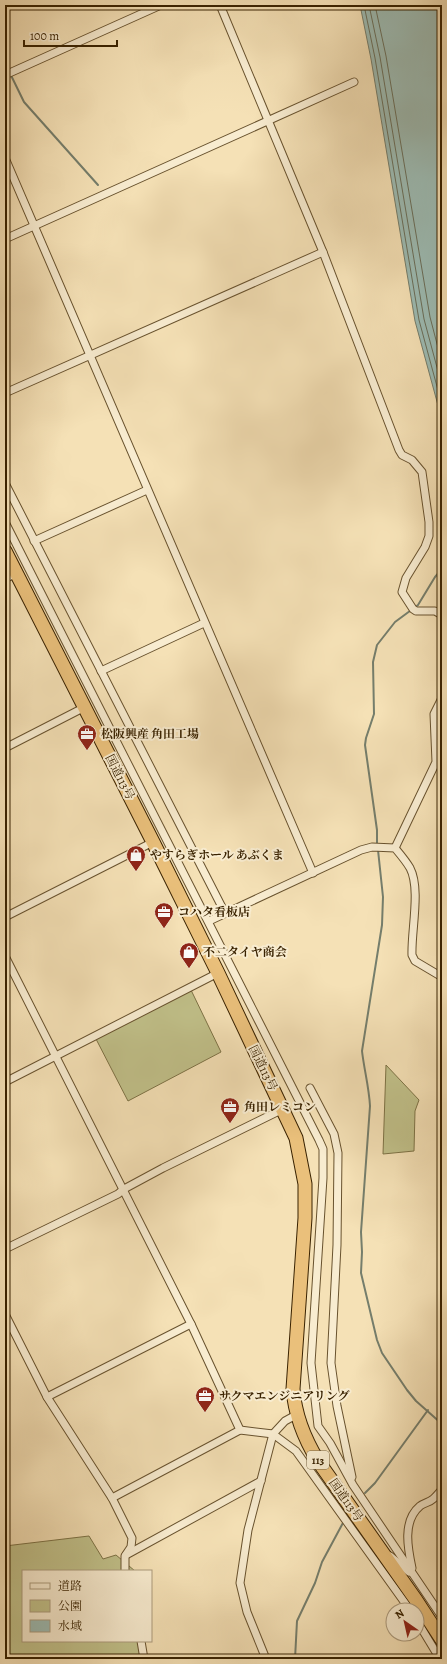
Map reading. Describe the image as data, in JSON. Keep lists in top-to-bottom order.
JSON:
{
  "streets": {
    "highway": ["国道113号", "113"]
  },
  "places": {
    "office": [
      "松阪興産 角田工場",
      "コハタ看板店",
      "角田レミコン",
      "サクマエンジニアリング"
    ],
    "shop": ["やすらぎホール あぶくま", "不二タイヤ商会"]
  },
  "legend": ["道路", "公園", "水域"],
  "scale_bar": "100 m",
  "north": "top left"
}
